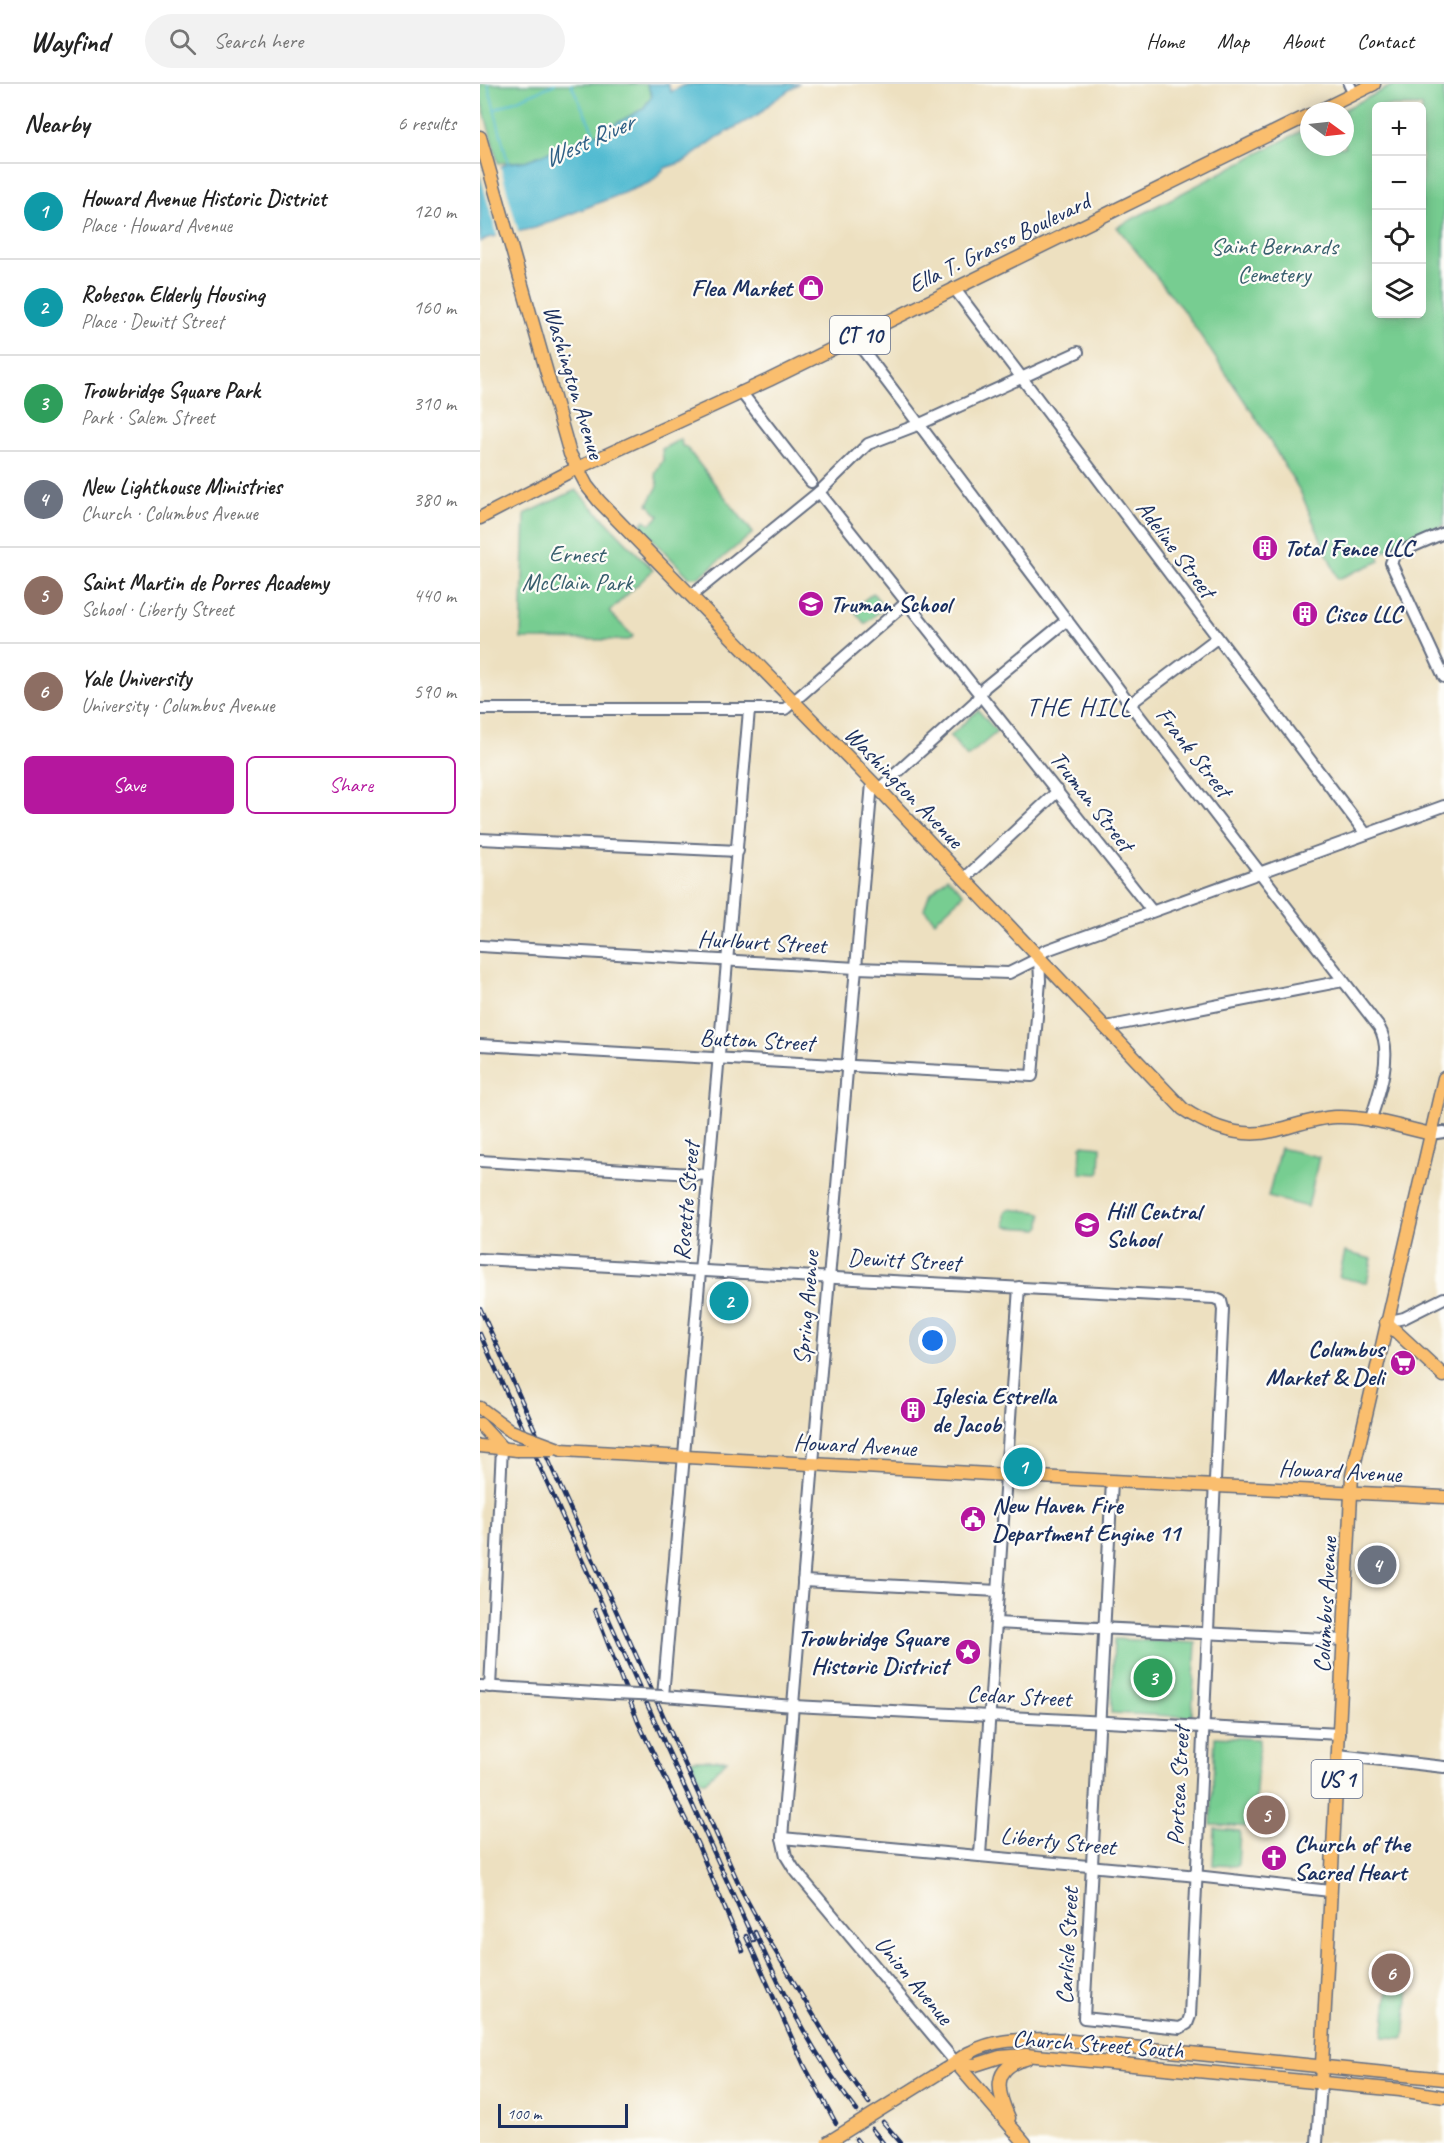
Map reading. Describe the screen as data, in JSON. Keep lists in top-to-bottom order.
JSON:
{
  "streets": {
    "main road": [
      "Ella T. Grasso Boulevard",
      "CT 10",
      "Washington Avenue",
      "Howard Avenue",
      "Columbus Avenue",
      "US 1",
      "Union Avenue",
      "Church Street South"
    ],
    "street": [
      "Adeline Street",
      "Frank Street",
      "Truman Street",
      "Hurlburt Street",
      "Button Street",
      "Rosette Street",
      "Dewitt Street",
      "Spring Avenue",
      "Cedar Street",
      "Portsea Street",
      "Liberty Street",
      "Carlisle Street"
    ]
  },
  "crossings": [
    ["Ella T. Grasso Boulevard", "Washington Avenue"],
    ["Ella T. Grasso Boulevard", "Adeline Street"],
    ["Ella T. Grasso Boulevard", "Frank Street"],
    ["Washington Avenue", "Frank Street"],
    ["Washington Avenue", "Hurlburt Street"],
    ["Washington Avenue", "Button Street"],
    ["Washington Avenue", "Spring Avenue"],
    ["Washington Avenue", "Columbus Avenue"],
    ["Adeline Street", "Hurlburt Street"],
    ["Frank Street", "Hurlburt Street"],
    ["Truman Street", "Hurlburt Street"],
    ["Hurlburt Street", "Button Street"],
    ["Hurlburt Street", "Rosette Street"],
    ["Hurlburt Street", "Spring Avenue"],
    ["Button Street", "Rosette Street"],
    ["Button Street", "Spring Avenue"],
    ["Rosette Street", "Dewitt Street"],
    ["Rosette Street", "Howard Avenue"],
    ["Rosette Street", "Cedar Street"],
    ["Dewitt Street", "Spring Avenue"],
    ["Dewitt Street", "Portsea Street"],
    ["Spring Avenue", "Howard Avenue"],
    ["Spring Avenue", "Cedar Street"],
    ["Spring Avenue", "Liberty Street"],
    ["Spring Avenue", "Union Avenue"],
    ["Howard Avenue", "Columbus Avenue"],
    ["Howard Avenue", "Portsea Street"],
    ["Howard Avenue", "Carlisle Street"],
    ["Columbus Avenue", "Cedar Street"],
    ["Columbus Avenue", "Liberty Street"],
    ["Columbus Avenue", "Church Street South"],
    ["Cedar Street", "Portsea Street"],
    ["Cedar Street", "Carlisle Street"],
    ["Portsea Street", "Liberty Street"],
    ["Portsea Street", "Carlisle Street"],
    ["Liberty Street", "Carlisle Street"],
    ["Liberty Street", "Union Avenue"],
    ["Union Avenue", "Church Street South"]
  ],
  "districts": ["THE HILL"],
  "water": ["West River"],
  "parks": ["Saint Bernards Cemetery", "Ernest McClain Park"],
  "places": {
    "shop": ["Flea Market"],
    "building": ["Total Fence LLC", "Cisco LLC", "Iglesia Estrella de Jacob"],
    "school or university": ["Truman School", "Hill Central School"],
    "supermarket": ["Columbus Market & Deli"],
    "public building": ["New Haven Fire Department Engine 11"],
    "place": ["Trowbridge Square Historic District"],
    "church": ["Church of the Sacred Heart"]
  },
  "scale_bar": "100 m",
  "north": "right",
  "page": {
    "header": "Wayfind",
    "search": "Search here",
    "nav": [
      "Home",
      "Map",
      "About",
      "Contact"
    ],
    "heading": ["Nearby", "6 results"],
    "map_buttons": ["+", "−"],
    "list": [
      {
        "mark": "1",
        "name": "Howard Avenue Historic District",
        "note": "Place · Howard Avenue",
        "value": "120 m"
      },
      {
        "mark": "2",
        "name": "Robeson Elderly Housing",
        "note": "Place · Dewitt Street",
        "value": "160 m"
      },
      {
        "mark": "3",
        "name": "Trowbridge Square Park",
        "note": "Park · Salem Street",
        "value": "310 m"
      },
      {
        "mark": "4",
        "name": "New Lighthouse Ministries",
        "note": "Church · Columbus Avenue",
        "value": "380 m"
      },
      {
        "mark": "5",
        "name": "Saint Martin de Porres Academy",
        "note": "School · Liberty Street",
        "value": "440 m"
      },
      {
        "mark": "6",
        "name": "Yale University",
        "note": "University · Columbus Avenue",
        "value": "590 m"
      }
    ],
    "buttons": ["Save", "Share"],
    "pins": [
      "2",
      "1",
      "4",
      "3",
      "5",
      "6"
    ],
    "scale": "100 m"
  }
}
